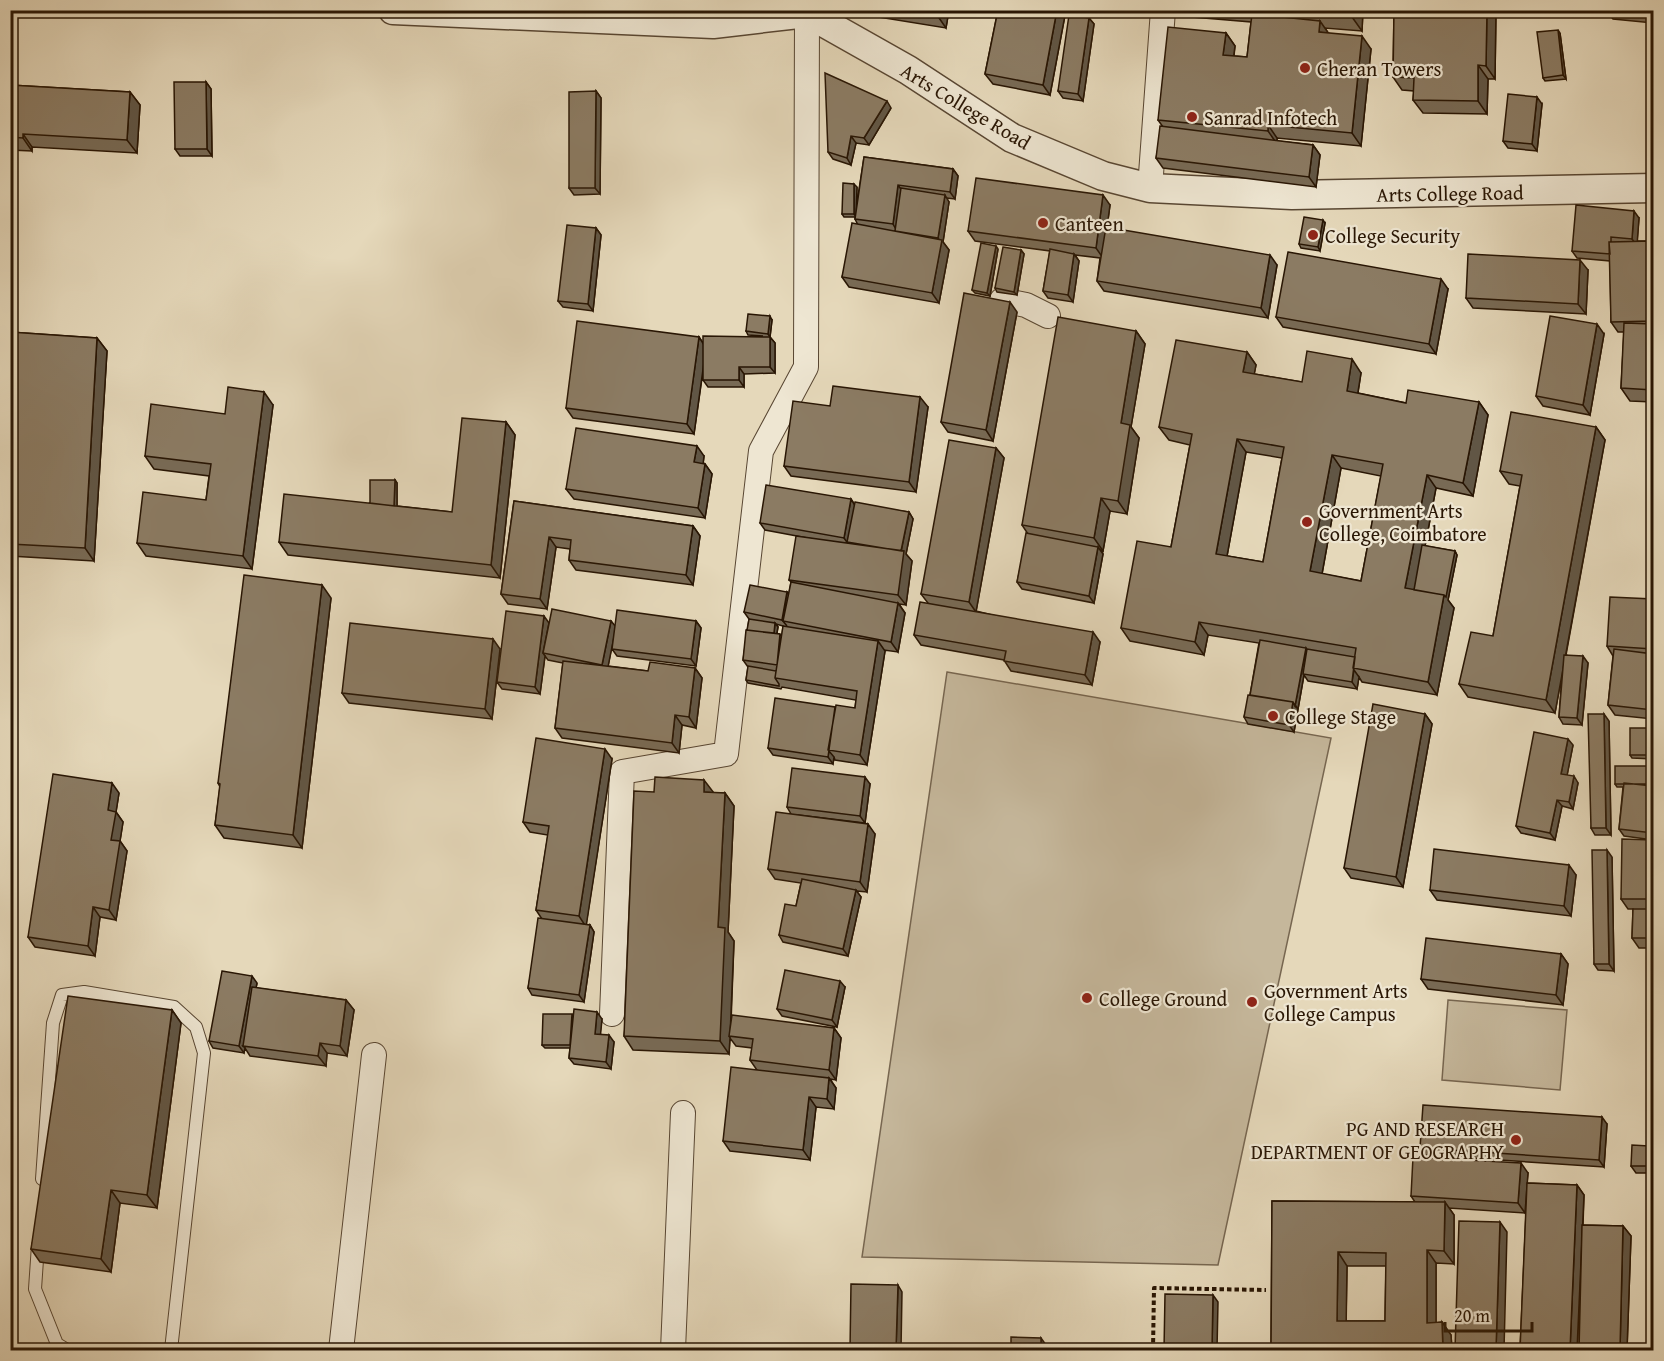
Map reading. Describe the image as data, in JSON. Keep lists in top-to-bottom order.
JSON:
{
  "streets": {
    "street": ["Arts College Road"]
  },
  "places": [
    "Cheran Towers",
    "Sanrad Infotech",
    "Canteen",
    "College Security",
    "Government Arts College, Coimbatore",
    "College Stage",
    "College Ground",
    "Government Arts College Campus",
    "PG AND RESEARCH DEPARTMENT OF GEOGRAPHY"
  ],
  "scale_bar": "20 m"
}
